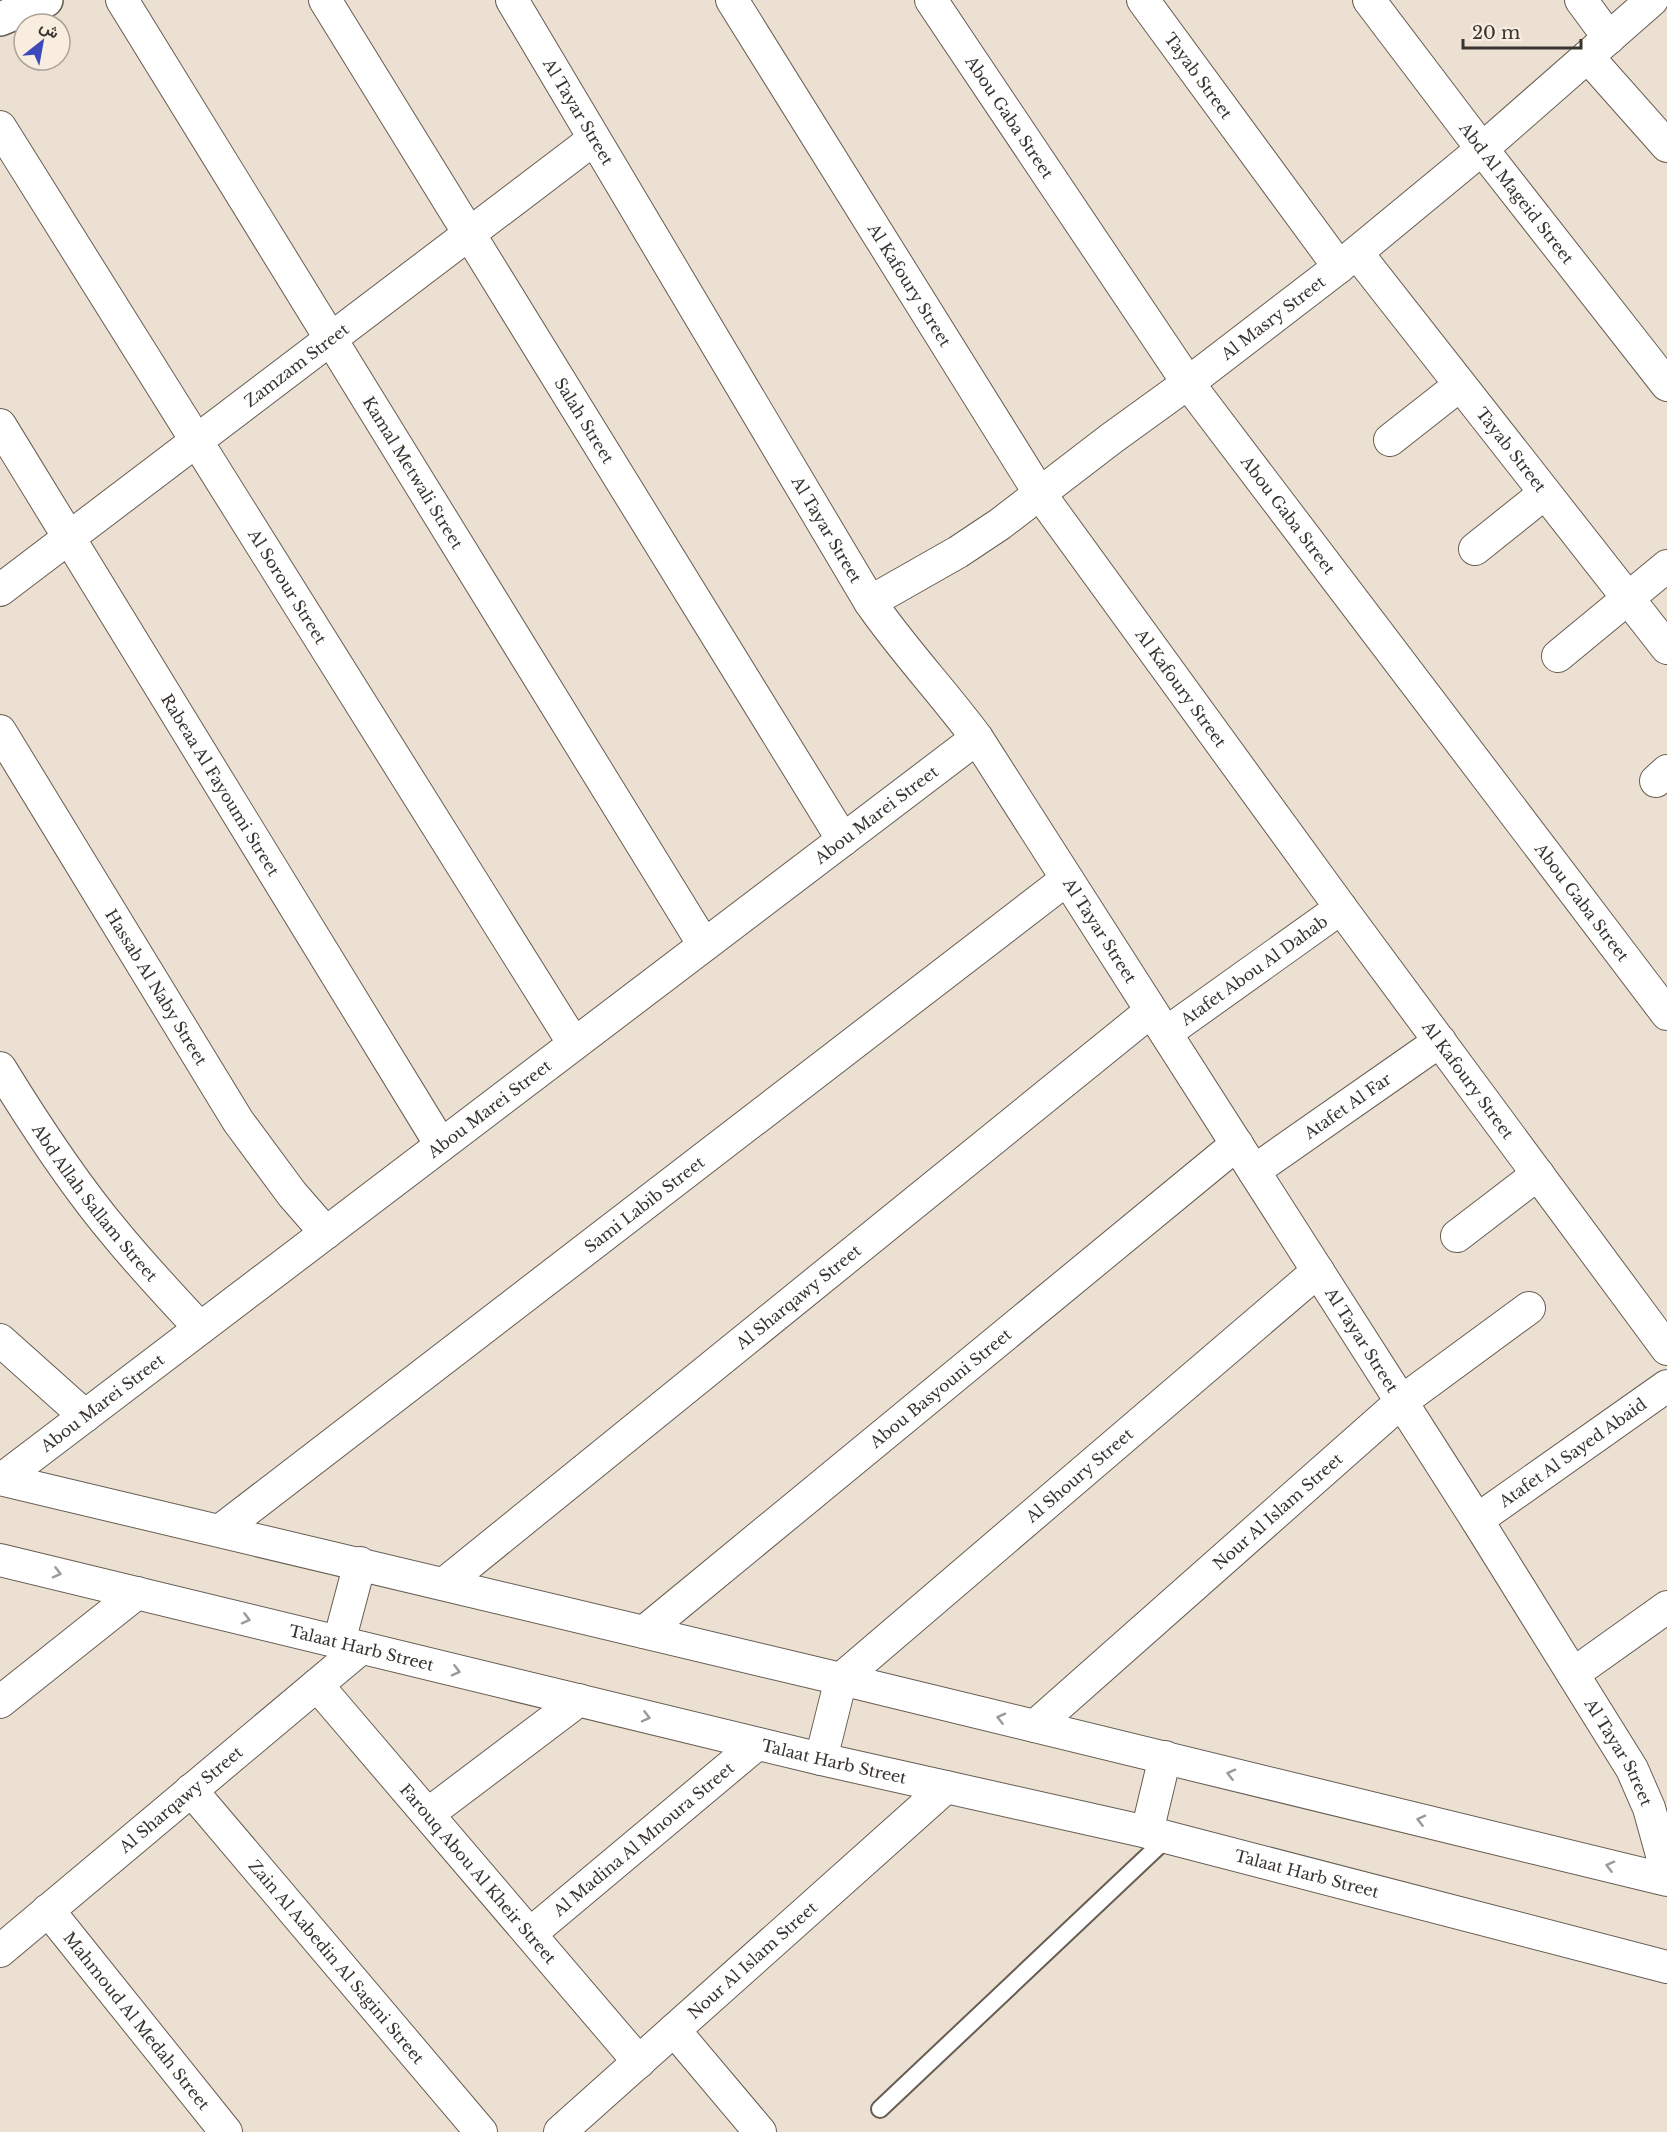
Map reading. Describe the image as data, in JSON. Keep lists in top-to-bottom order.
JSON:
{
  "streets": {
    "street": [
      "Tayab Street",
      "Al Tayar Street",
      "Abou Gaba Street",
      "Abd Al Mageid Street",
      "Al Kafoury Street",
      "Al Masry Street",
      "Zamzam Street",
      "Salah Street",
      "Kamal Metwali Street",
      "Al Sorour Street",
      "Rabeaa Al Fayoumi Street",
      "Abou Marei Street",
      "Atafet Abou Al Dahab",
      "Hassab Al Naby Street",
      "Atafet Al Far",
      "Abd Allah Sallam Street",
      "Sami Labib Street",
      "Al Sharqawy Street",
      "Abou Basyouni Street",
      "Atafet Al Sayed Abaid",
      "Al Shoury Street",
      "Nour Al Islam Street",
      "Talaat Harb Street",
      "Al Madina Al Mnoura Street",
      "Farouq Abou Al Kheir Street",
      "Zain Al Aabedin Al Sagini Street",
      "Mahmoud Al Medah Street"
    ]
  },
  "crossings": [
    ["Tayab Street", "Al Masry Street"],
    ["Al Tayar Street", "Al Masry Street"],
    ["Al Tayar Street", "Zamzam Street"],
    ["Al Tayar Street", "Abou Marei Street"],
    ["Al Tayar Street", "Atafet Abou Al Dahab"],
    ["Al Tayar Street", "Atafet Al Far"],
    ["Al Tayar Street", "Sami Labib Street"],
    ["Al Tayar Street", "Al Sharqawy Street"],
    ["Al Tayar Street", "Abou Basyouni Street"],
    ["Al Tayar Street", "Atafet Al Sayed Abaid"],
    ["Al Tayar Street", "Al Shoury Street"],
    ["Al Tayar Street", "Nour Al Islam Street"],
    ["Abou Gaba Street", "Al Masry Street"],
    ["Abd Al Mageid Street", "Al Masry Street"],
    ["Al Kafoury Street", "Al Masry Street"],
    ["Al Kafoury Street", "Atafet Abou Al Dahab"],
    ["Al Kafoury Street", "Atafet Al Far"],
    ["Zamzam Street", "Salah Street"],
    ["Zamzam Street", "Kamal Metwali Street"],
    ["Zamzam Street", "Al Sorour Street"],
    ["Zamzam Street", "Rabeaa Al Fayoumi Street"],
    ["Salah Street", "Abou Marei Street"],
    ["Kamal Metwali Street", "Abou Marei Street"],
    ["Al Sorour Street", "Abou Marei Street"],
    ["Rabeaa Al Fayoumi Street", "Abou Marei Street"],
    ["Abou Marei Street", "Hassab Al Naby Street"],
    ["Abou Marei Street", "Abd Allah Sallam Street"],
    ["Atafet Abou Al Dahab", "Al Sharqawy Street"],
    ["Al Sharqawy Street", "Talaat Harb Street"],
    ["Al Sharqawy Street", "Farouq Abou Al Kheir Street"],
    ["Al Sharqawy Street", "Zain Al Aabedin Al Sagini Street"],
    ["Al Sharqawy Street", "Mahmoud Al Medah Street"],
    ["Nour Al Islam Street", "Talaat Harb Street"],
    ["Nour Al Islam Street", "Farouq Abou Al Kheir Street"],
    ["Talaat Harb Street", "Al Madina Al Mnoura Street"],
    ["Al Madina Al Mnoura Street", "Farouq Abou Al Kheir Street"]
  ],
  "scale_bar": "20 m",
  "north": "top right"
}
